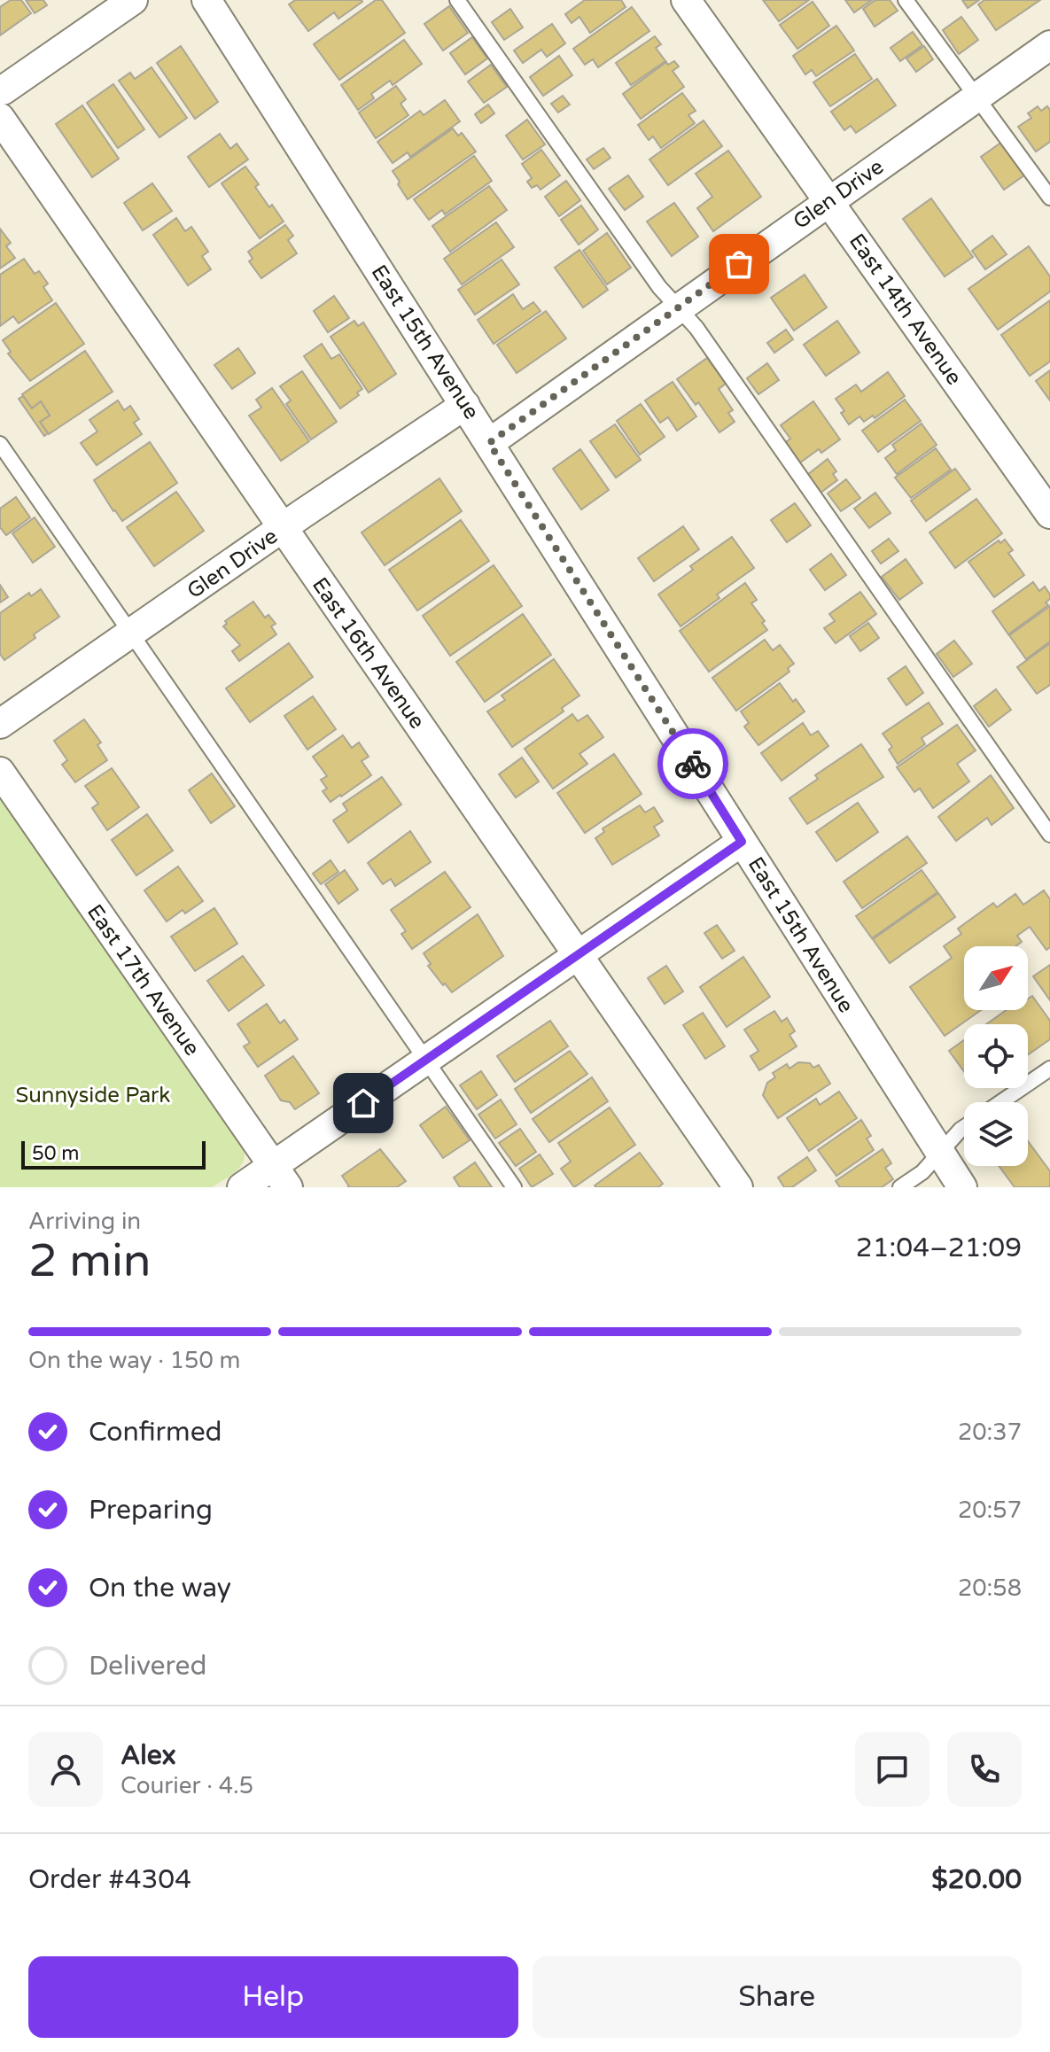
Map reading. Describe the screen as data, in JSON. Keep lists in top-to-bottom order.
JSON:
{
  "streets": {
    "street": [
      "Glen Drive",
      "East 14th Avenue",
      "East 15th Avenue",
      "East 16th Avenue",
      "East 17th Avenue"
    ]
  },
  "crossings": [
    ["Glen Drive", "East 14th Avenue"],
    ["Glen Drive", "East 15th Avenue"],
    ["Glen Drive", "East 16th Avenue"]
  ],
  "parks": ["Sunnyside Park"],
  "scale_bar": "50 m",
  "north": "top right",
  "page": {
    "scale": "50 m",
    "heading": ["2 min", "Arriving in", "21:04–21:09"],
    "panel": [
      "Alex",
      "Courier · 4.5",
      "Order #4304",
      "$20.00"
    ],
    "bar": "On the way · 150 m",
    "list": [
      ["Confirmed", "20:37"],
      ["Preparing", "20:57"],
      ["On the way", "20:58"],
      "Delivered"
    ],
    "buttons": ["Help", "Share"]
  }
}
